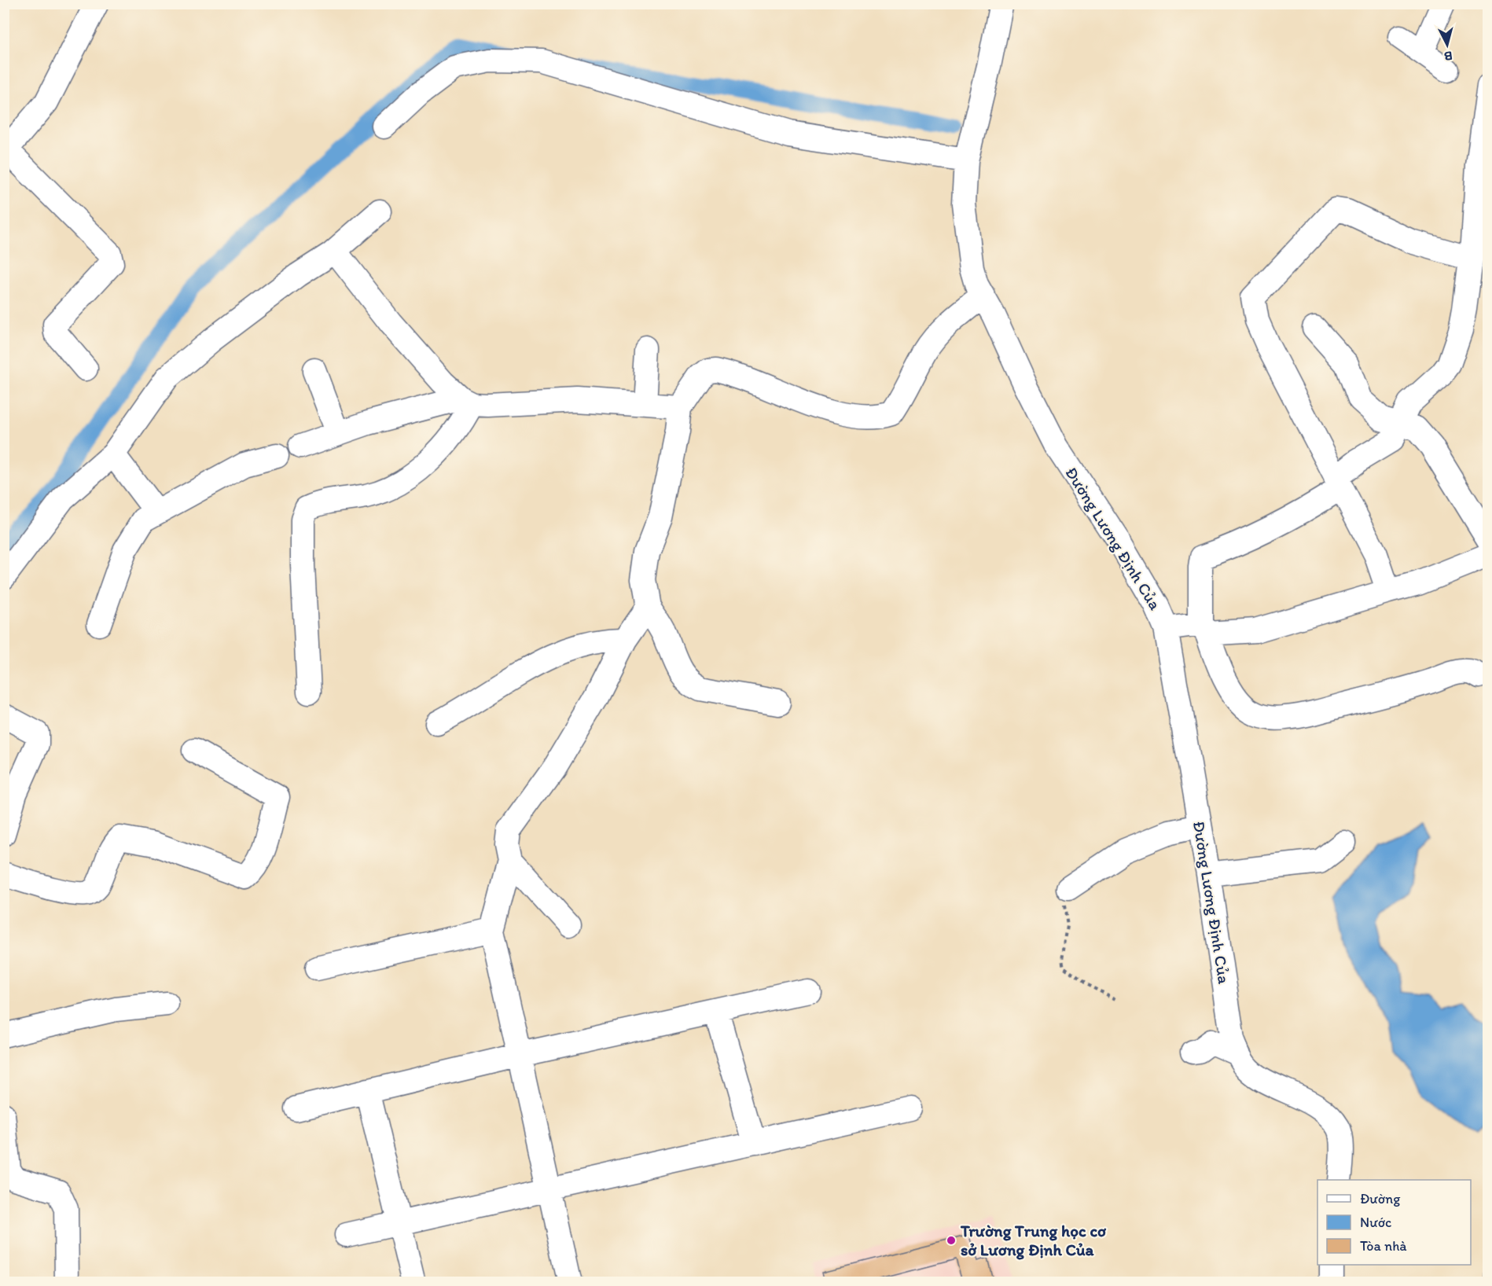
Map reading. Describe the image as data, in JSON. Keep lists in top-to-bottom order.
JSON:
{
  "streets": {
    "street": ["Đường Lương Định Của"]
  },
  "places": ["Trường Trung học cơ sở Lương Định Của"],
  "legend": ["Đường", "Nước", "Tòa nhà"],
  "north": "bottom"
}
